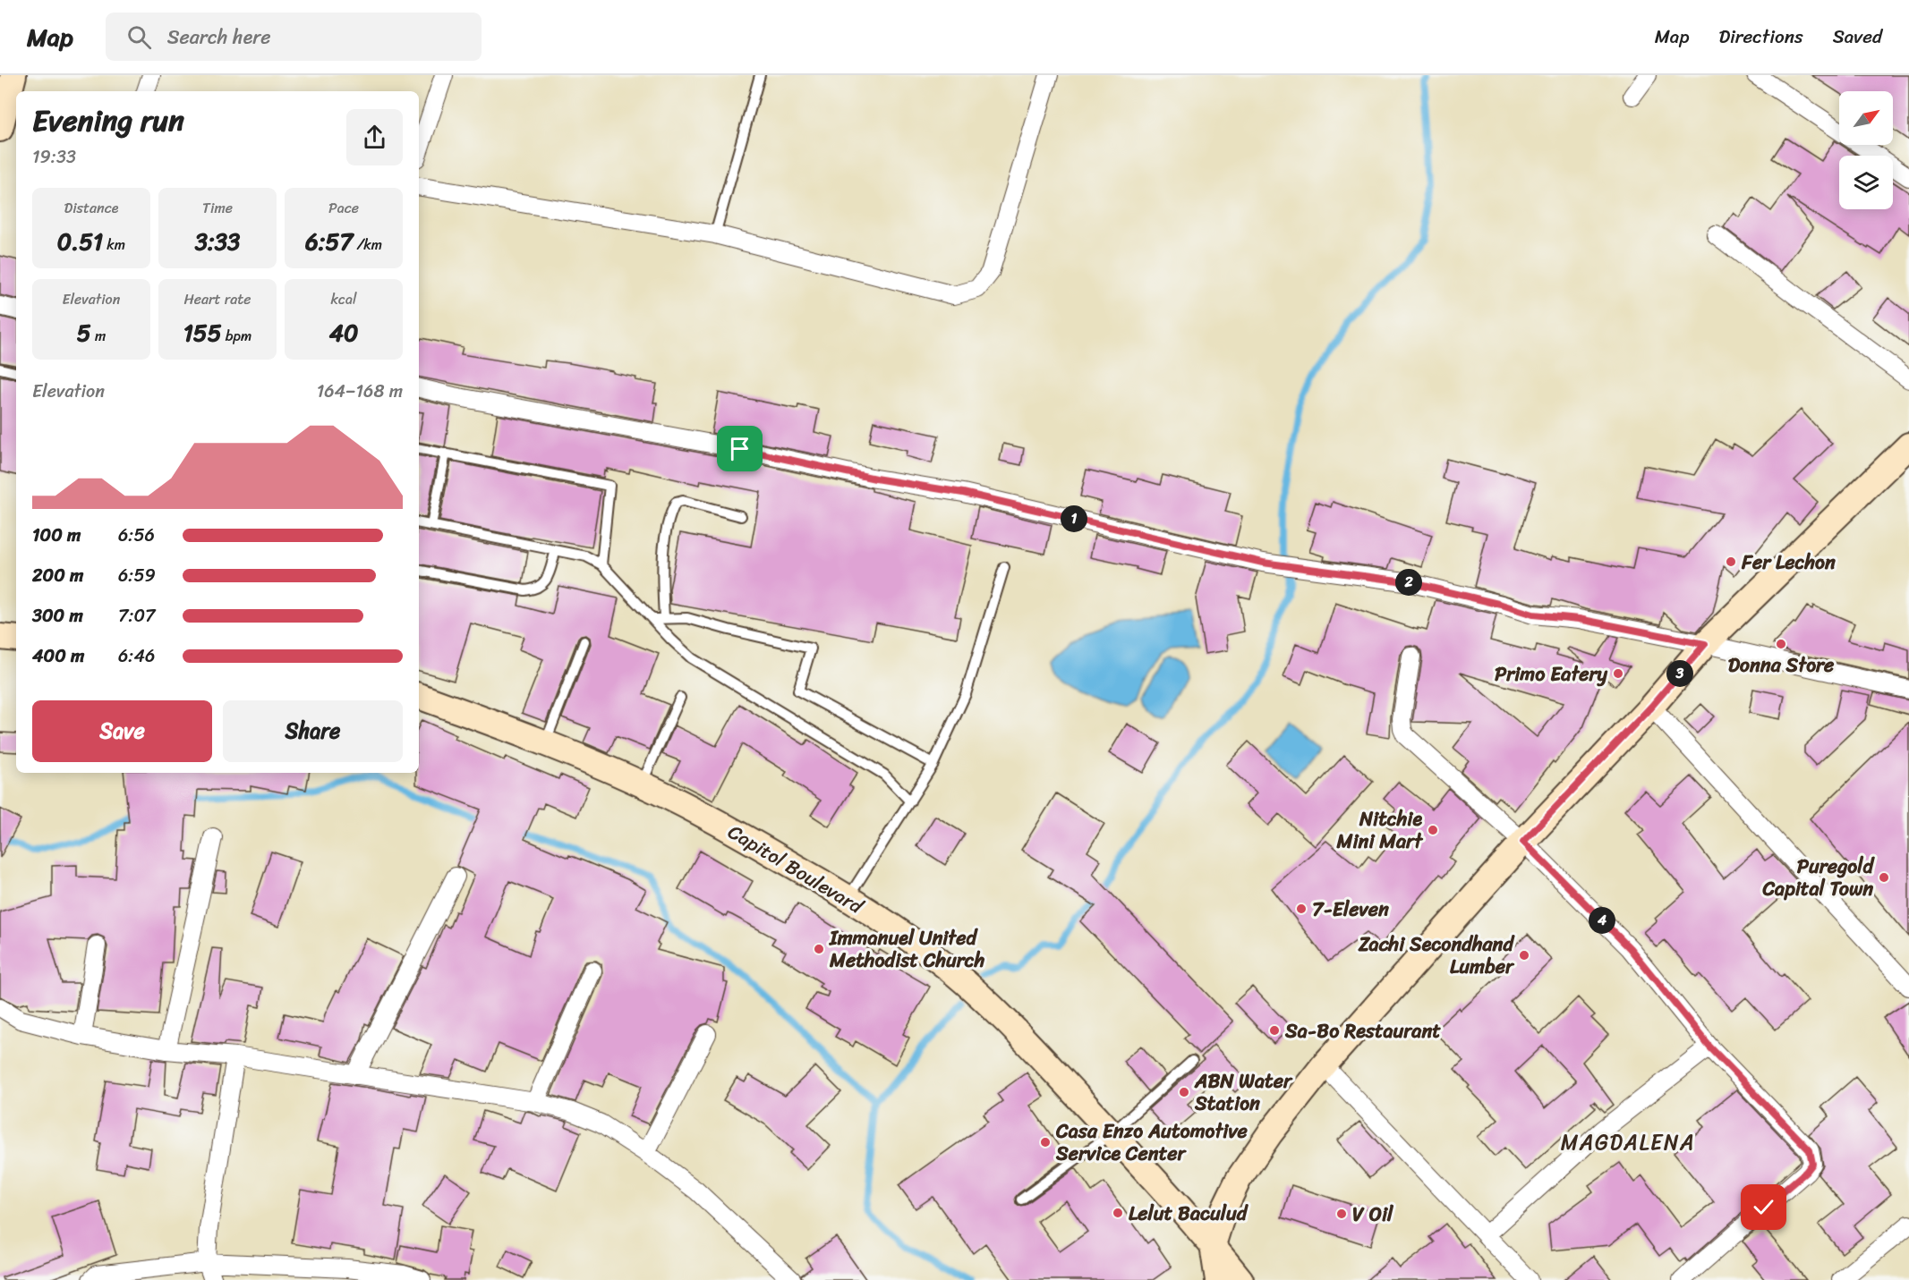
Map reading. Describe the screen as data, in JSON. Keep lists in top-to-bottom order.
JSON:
{
  "streets": {
    "main road": ["Capitol Boulevard"]
  },
  "districts": ["MAGDALENA"],
  "places": [
    "Fer Lechon",
    "Donna Store",
    "Primo Eatery",
    "Nitchie Mini Mart",
    "Puregold Capital Town",
    "7-Eleven",
    "Immanuel United Methodist Church",
    "Zachi Secondhand Lumber",
    "Sa-Bo Restaurant",
    "ABN Water Station",
    "Casa Enzo Automotive Service Center",
    "Lelut Baculud",
    "V Oil"
  ],
  "north": "top right",
  "page": {
    "header": "Map",
    "search": "Search here",
    "nav": ["Map", "Directions", "Saved"],
    "heading": ["Evening run", "19:33"],
    "stats": [
      ["Distance", "0.51 km"],
      ["Time", "3:33"],
      ["Pace", "6:57 /km"],
      ["Elevation", "5 m"],
      ["Heart rate", "155 bpm"],
      ["kcal", "40"]
    ],
    "chart": ["Elevation", "164–168 m"],
    "pins": [
      "1",
      "2",
      "3",
      "4"
    ],
    "list": [
      {
        "name": "100 m",
        "note": "6:56"
      },
      {
        "name": "200 m",
        "note": "6:59"
      },
      {
        "name": "300 m",
        "note": "7:07"
      },
      {
        "name": "400 m",
        "note": "6:46"
      }
    ],
    "buttons": ["Save", "Share"]
  }
}
